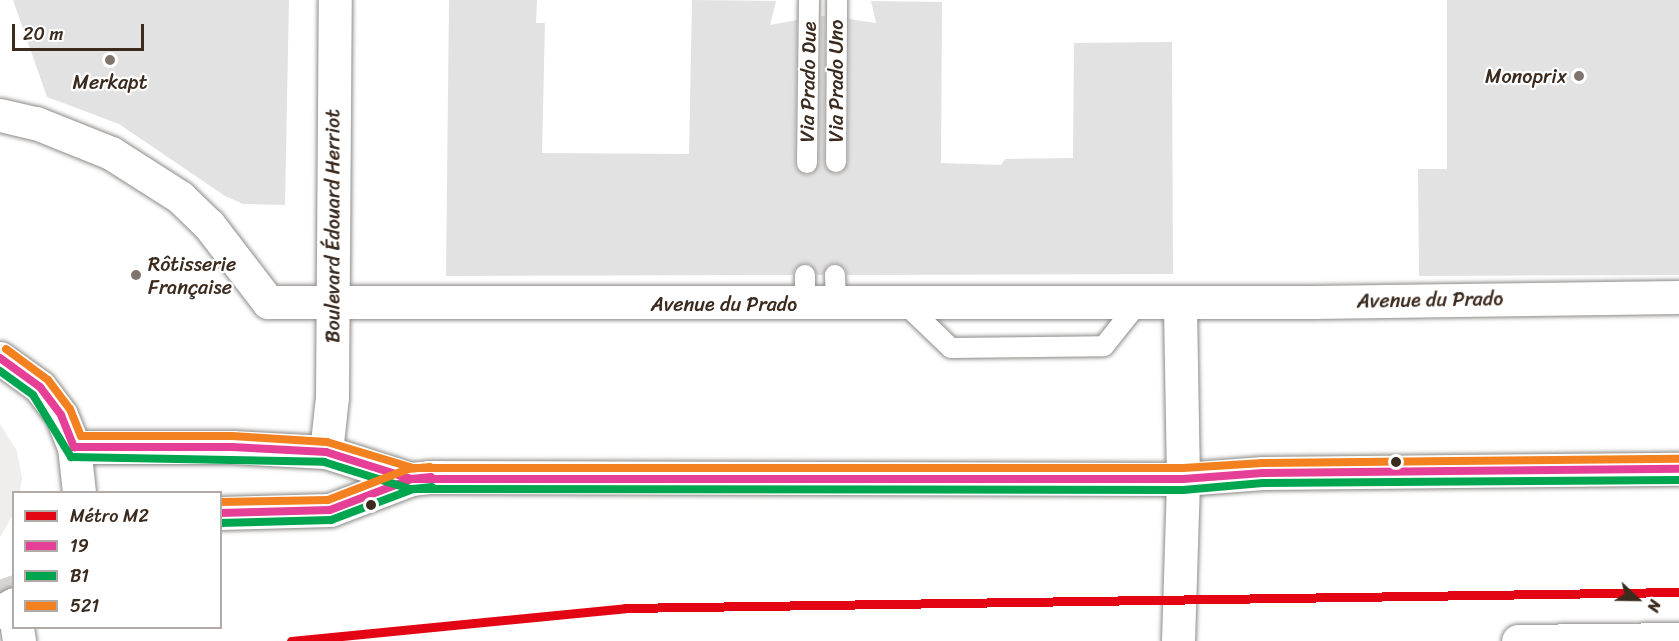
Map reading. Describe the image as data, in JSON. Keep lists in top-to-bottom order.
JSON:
{
  "streets": {
    "street": ["Boulevard Édouard Herriot", "Avenue du Prado"],
    "lane": ["Via Prado Uno", "Via Prado Due"]
  },
  "crossings": [
    ["Boulevard Édouard Herriot", "Avenue du Prado"]
  ],
  "places": ["Merkapt", "Monoprix", "Rôtisserie Française"],
  "lines": [
    "transit line 521",
    "transit line 19",
    "transit line B1",
    "metro line M2"
  ],
  "legend": [
    "Métro M2",
    "19",
    "B1",
    "521"
  ],
  "scale_bar": "20 m",
  "north": "right"
}
